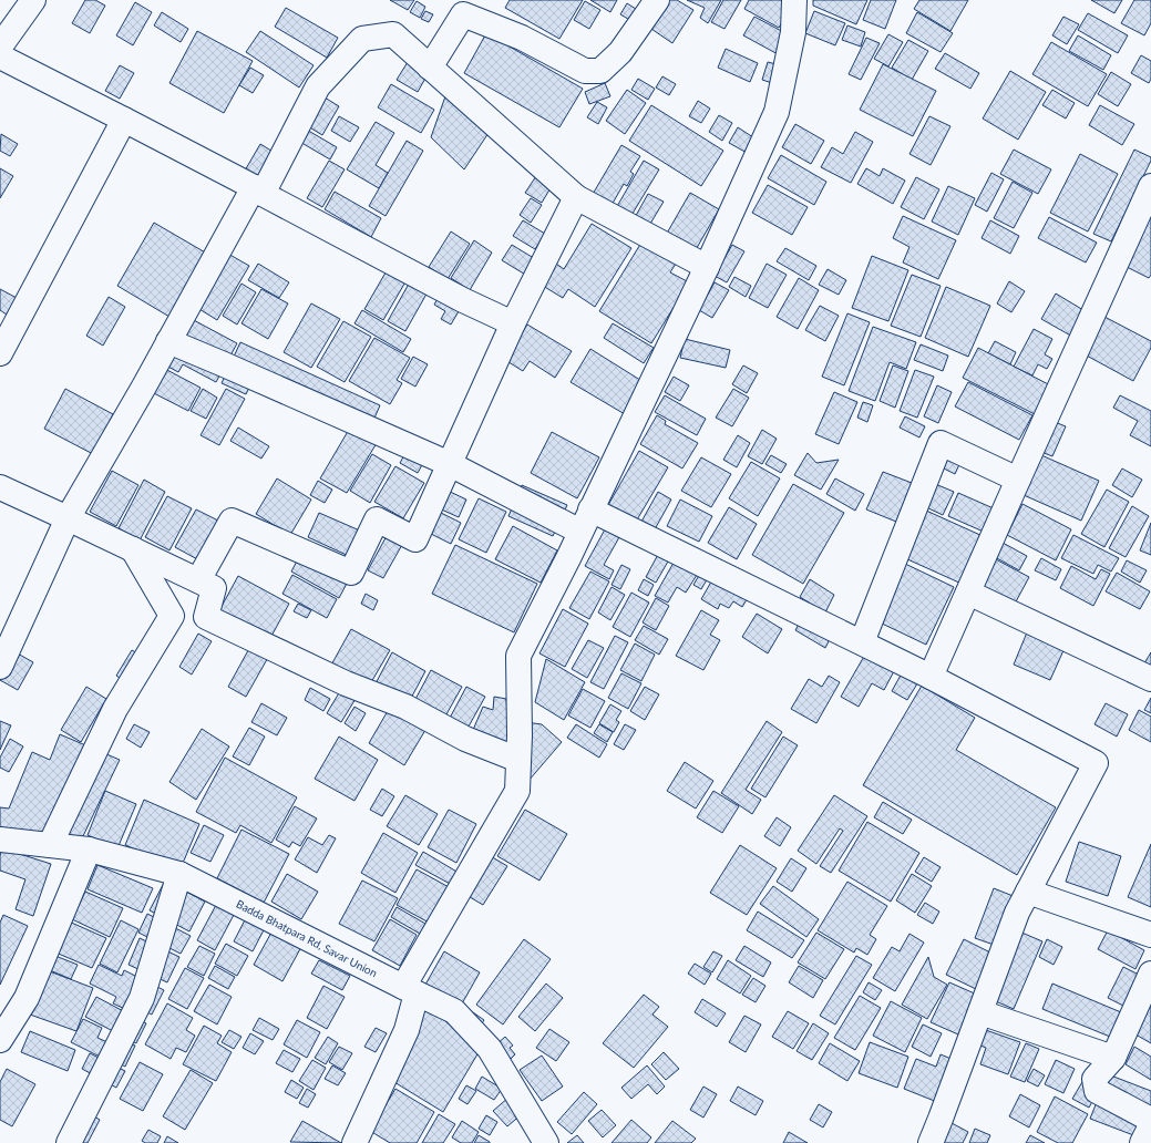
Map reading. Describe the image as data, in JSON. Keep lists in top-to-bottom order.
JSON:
{
  "streets": {
    "street": ["Badda Bhatpara Rd, Savar Union"]
  }
}
